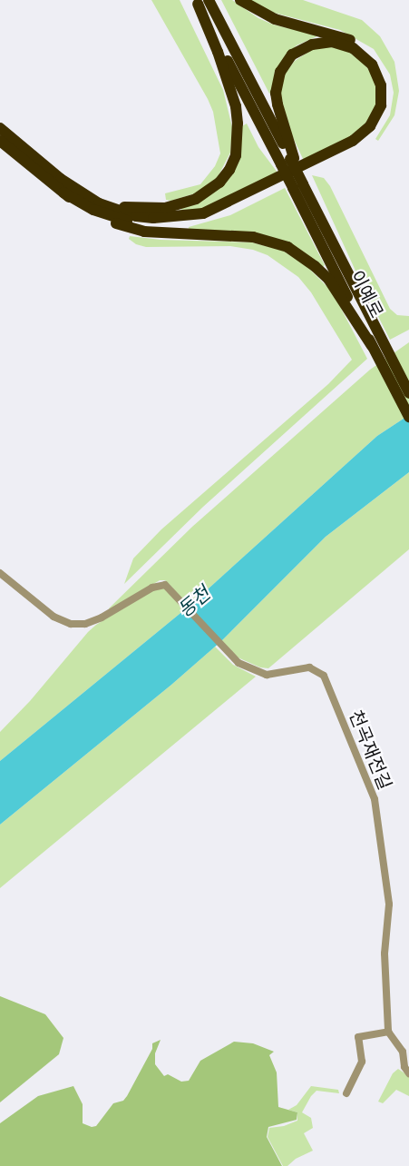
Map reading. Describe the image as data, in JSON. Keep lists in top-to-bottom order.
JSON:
{
  "streets": {
    "highway": ["이예로"],
    "street": ["천곡재전길"]
  },
  "water": ["동천"]
}
